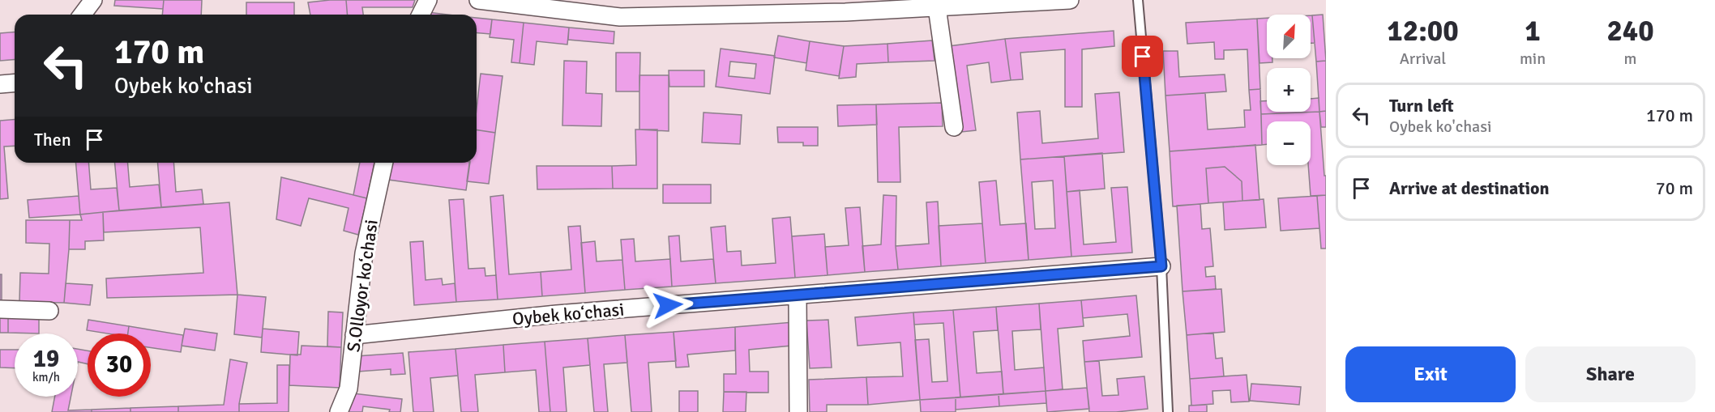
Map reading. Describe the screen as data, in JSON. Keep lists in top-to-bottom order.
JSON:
{
  "streets": {
    "street": ["S.Olloyor koʻchasi", "Oybek koʻchasi"]
  },
  "crossings": [
    ["S.Olloyor koʻchasi", "Oybek koʻchasi"]
  ],
  "north": "top right",
  "page": {
    "eta": [
      "12:00",
      "Arrival",
      "1",
      "min",
      "240",
      "m"
    ],
    "map_buttons": ["+", "−"],
    "turn": ["170 m", "Oybek ko'chasi"],
    "list": [
      {
        "name": "Turn left",
        "note": "Oybek ko'chasi",
        "value": "170 m"
      },
      {
        "name": "Arrive at destination",
        "value": "70 m"
      }
    ],
    "then": "Then",
    "speed": "19 km/h",
    "limit": "30",
    "buttons": ["Exit", "Share"]
  }
}
